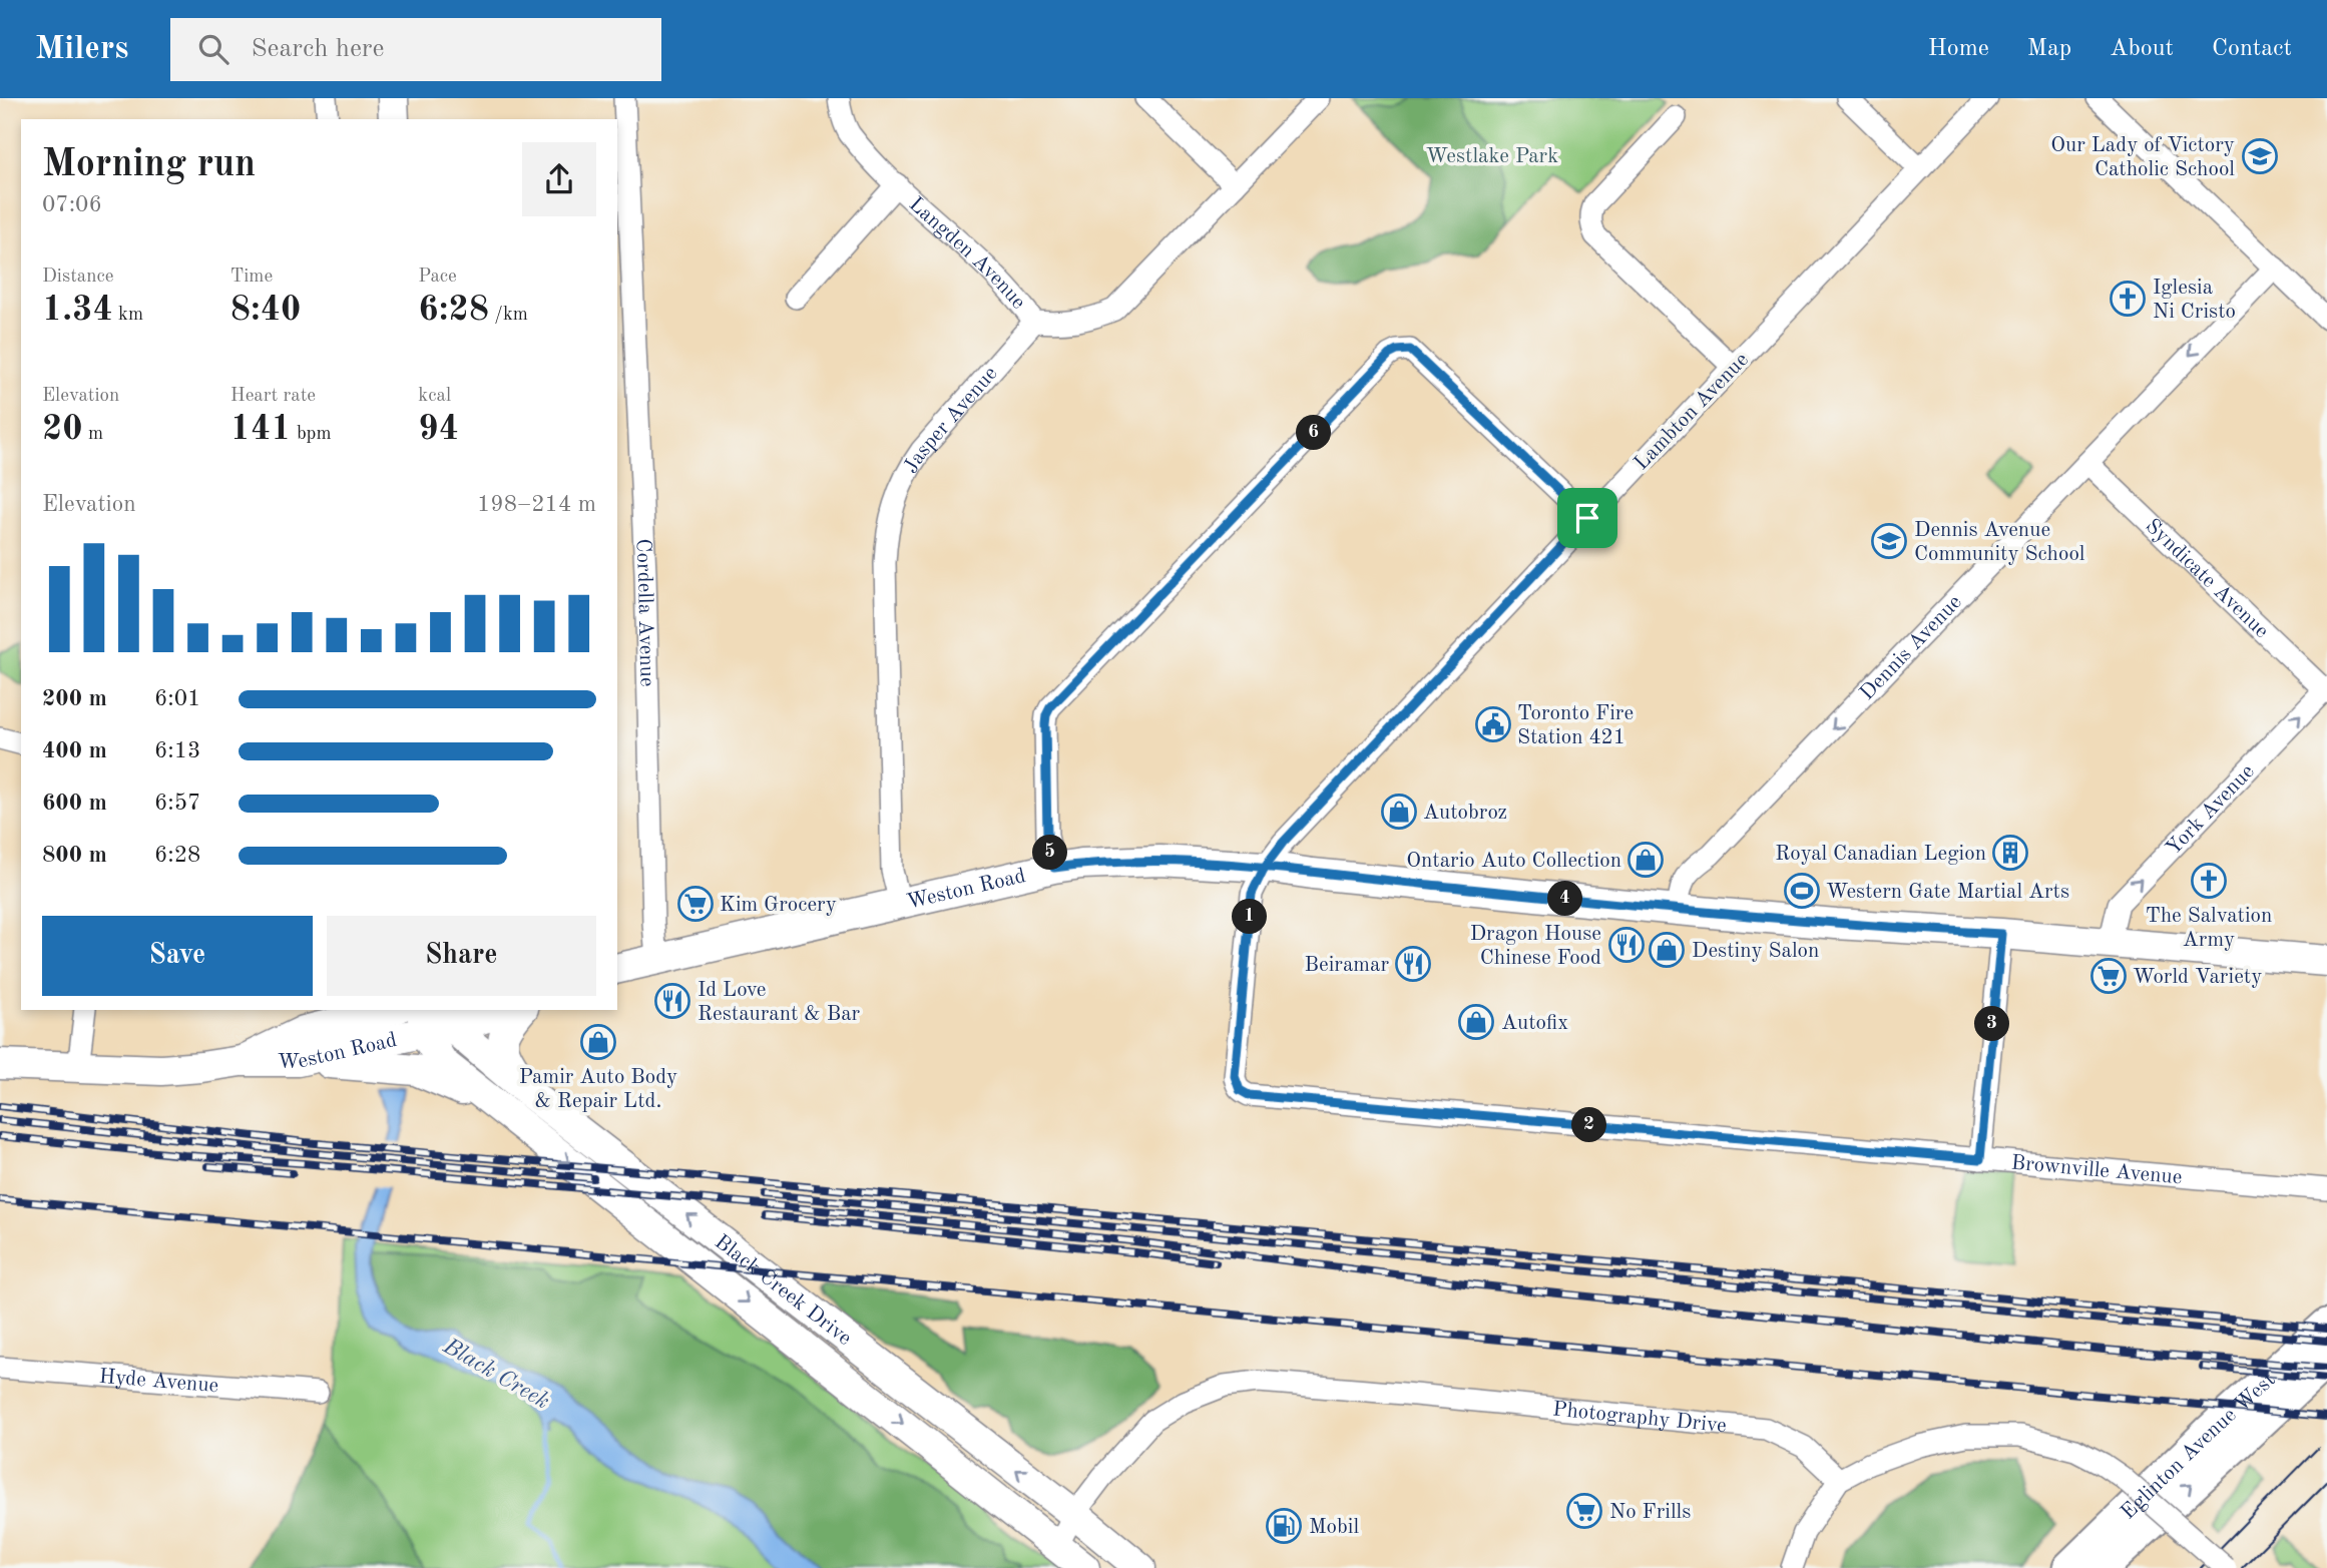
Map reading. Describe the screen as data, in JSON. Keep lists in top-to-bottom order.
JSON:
{
  "streets": {
    "main road": ["Weston Road", "Black Creek Drive", "Eglinton Avenue West"],
    "street": [
      "Langden Avenue",
      "Lambton Avenue",
      "Jasper Avenue",
      "Syndicate Avenue",
      "Cordella Avenue",
      "Dennis Avenue",
      "York Avenue",
      "Brownville Avenue",
      "Hyde Avenue",
      "Photography Drive"
    ]
  },
  "crossings": [
    ["Langden Avenue", "Jasper Avenue"],
    ["Lambton Avenue", "Weston Road"],
    ["Lambton Avenue", "Brownville Avenue"],
    ["Jasper Avenue", "Weston Road"],
    ["Syndicate Avenue", "Dennis Avenue"],
    ["Syndicate Avenue", "York Avenue"],
    ["Cordella Avenue", "Weston Road"],
    ["Dennis Avenue", "Weston Road"],
    ["York Avenue", "Weston Road"],
    ["Weston Road", "Black Creek Drive"],
    ["Black Creek Drive", "Photography Drive"]
  ],
  "one_way": ["Dennis Avenue", "York Avenue"],
  "water": ["Black Creek"],
  "parks": ["Westlake Park"],
  "places": {
    "school or university": ["Our Lady of Victory Catholic School", "Dennis Avenue Community School"],
    "church": ["Iglesia Ni Cristo", "The Salvation Army"],
    "public building": ["Toronto Fire Station 421"],
    "shop": [
      "Autobroz",
      "Ontario Auto Collection",
      "Destiny Salon",
      "Autofix",
      "Pamir Auto Body & Repair Ltd."
    ],
    "building": ["Royal Canadian Legion"],
    "sports": ["Western Gate Martial Arts"],
    "supermarket": ["Kim Grocery", "World Variety", "No Frills"],
    "restaurant": ["Dragon House Chinese Food", "Beiramar", "Id Love Restaurant & Bar"],
    "fuel station": ["Mobil"]
  },
  "page": {
    "header": "Milers",
    "search": "Search here",
    "nav": [
      "Home",
      "Map",
      "About",
      "Contact"
    ],
    "heading": ["Morning run", "07:06"],
    "stats": [
      ["Distance", "1.34 km"],
      ["Time", "8:40"],
      ["Pace", "6:28 /km"],
      ["Elevation", "20 m"],
      ["Heart rate", "141 bpm"],
      ["kcal", "94"]
    ],
    "pins": [
      "6",
      "5",
      "4",
      "1",
      "3",
      "2"
    ],
    "chart": ["Elevation", "198–214 m"],
    "list": [
      {
        "name": "200 m",
        "note": "6:01"
      },
      {
        "name": "400 m",
        "note": "6:13"
      },
      {
        "name": "600 m",
        "note": "6:57"
      },
      {
        "name": "800 m",
        "note": "6:28"
      }
    ],
    "buttons": ["Save", "Share"]
  }
}
